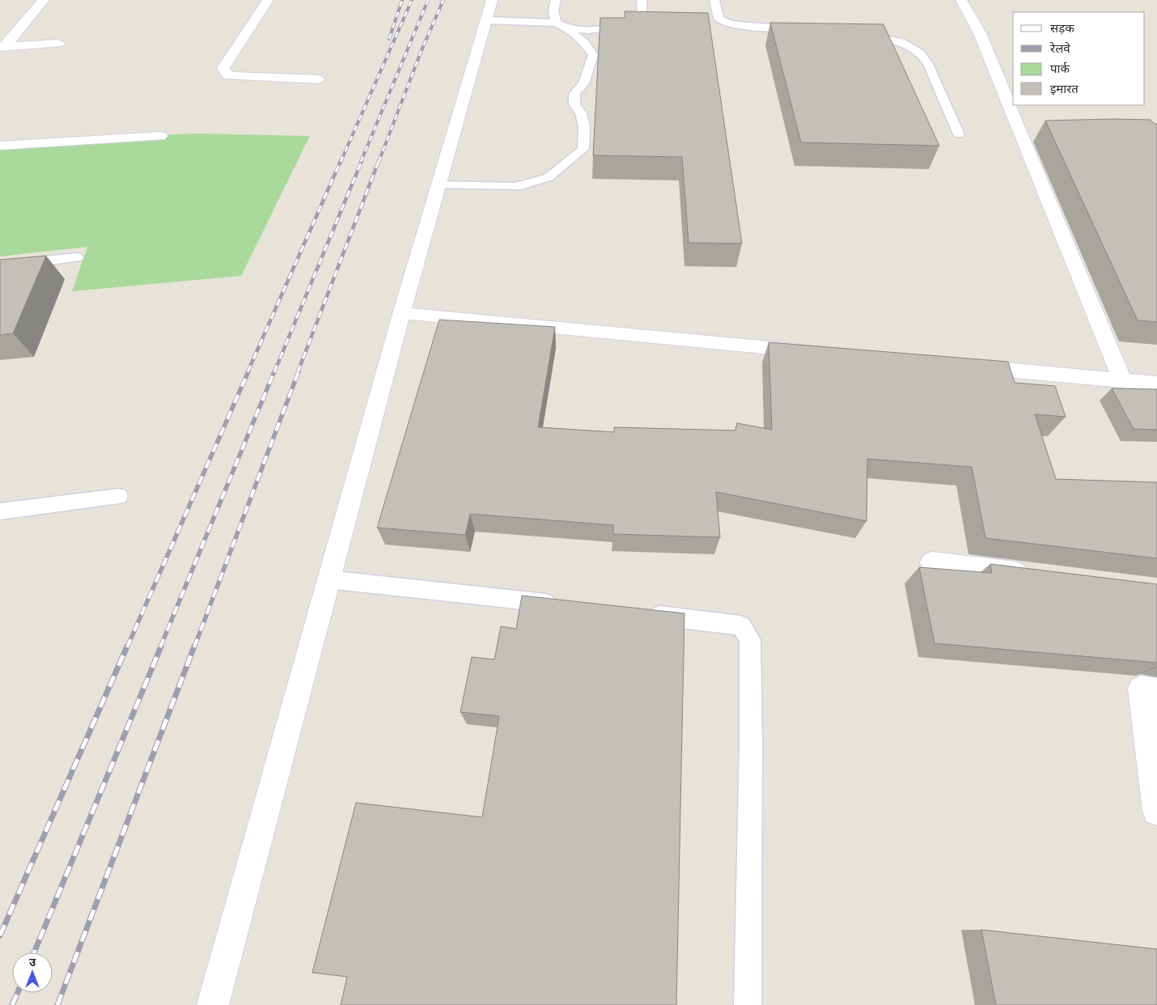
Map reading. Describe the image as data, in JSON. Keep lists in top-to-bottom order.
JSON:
{
  "legend": [
    "सड़क",
    "रेलवे",
    "पार्क",
    "इमारत"
  ],
  "north": "top"
}
